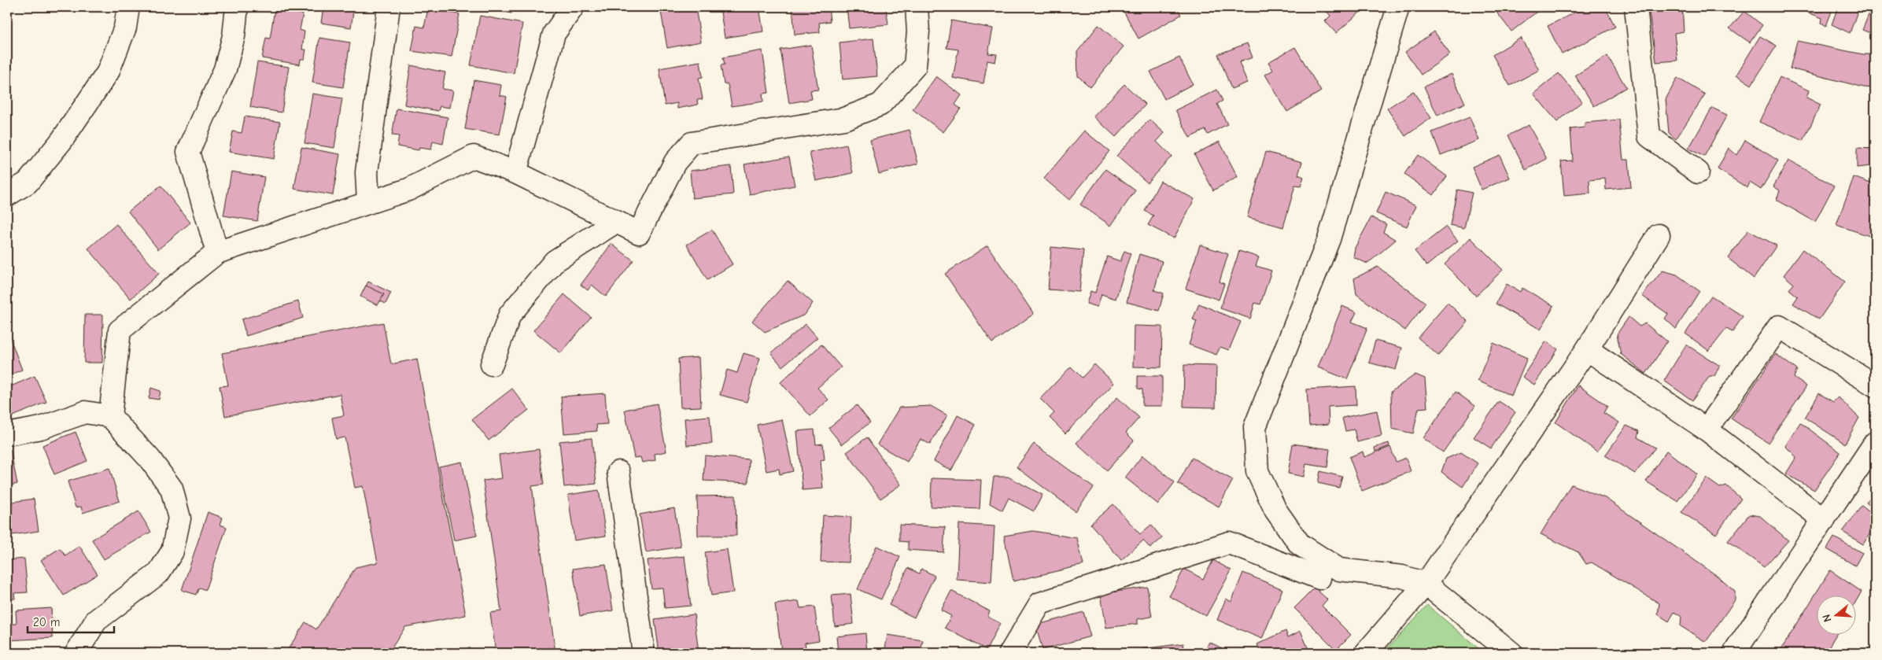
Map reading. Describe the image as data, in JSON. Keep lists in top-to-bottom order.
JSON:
{
  "scale_bar": "20 m",
  "north": "left"
}
